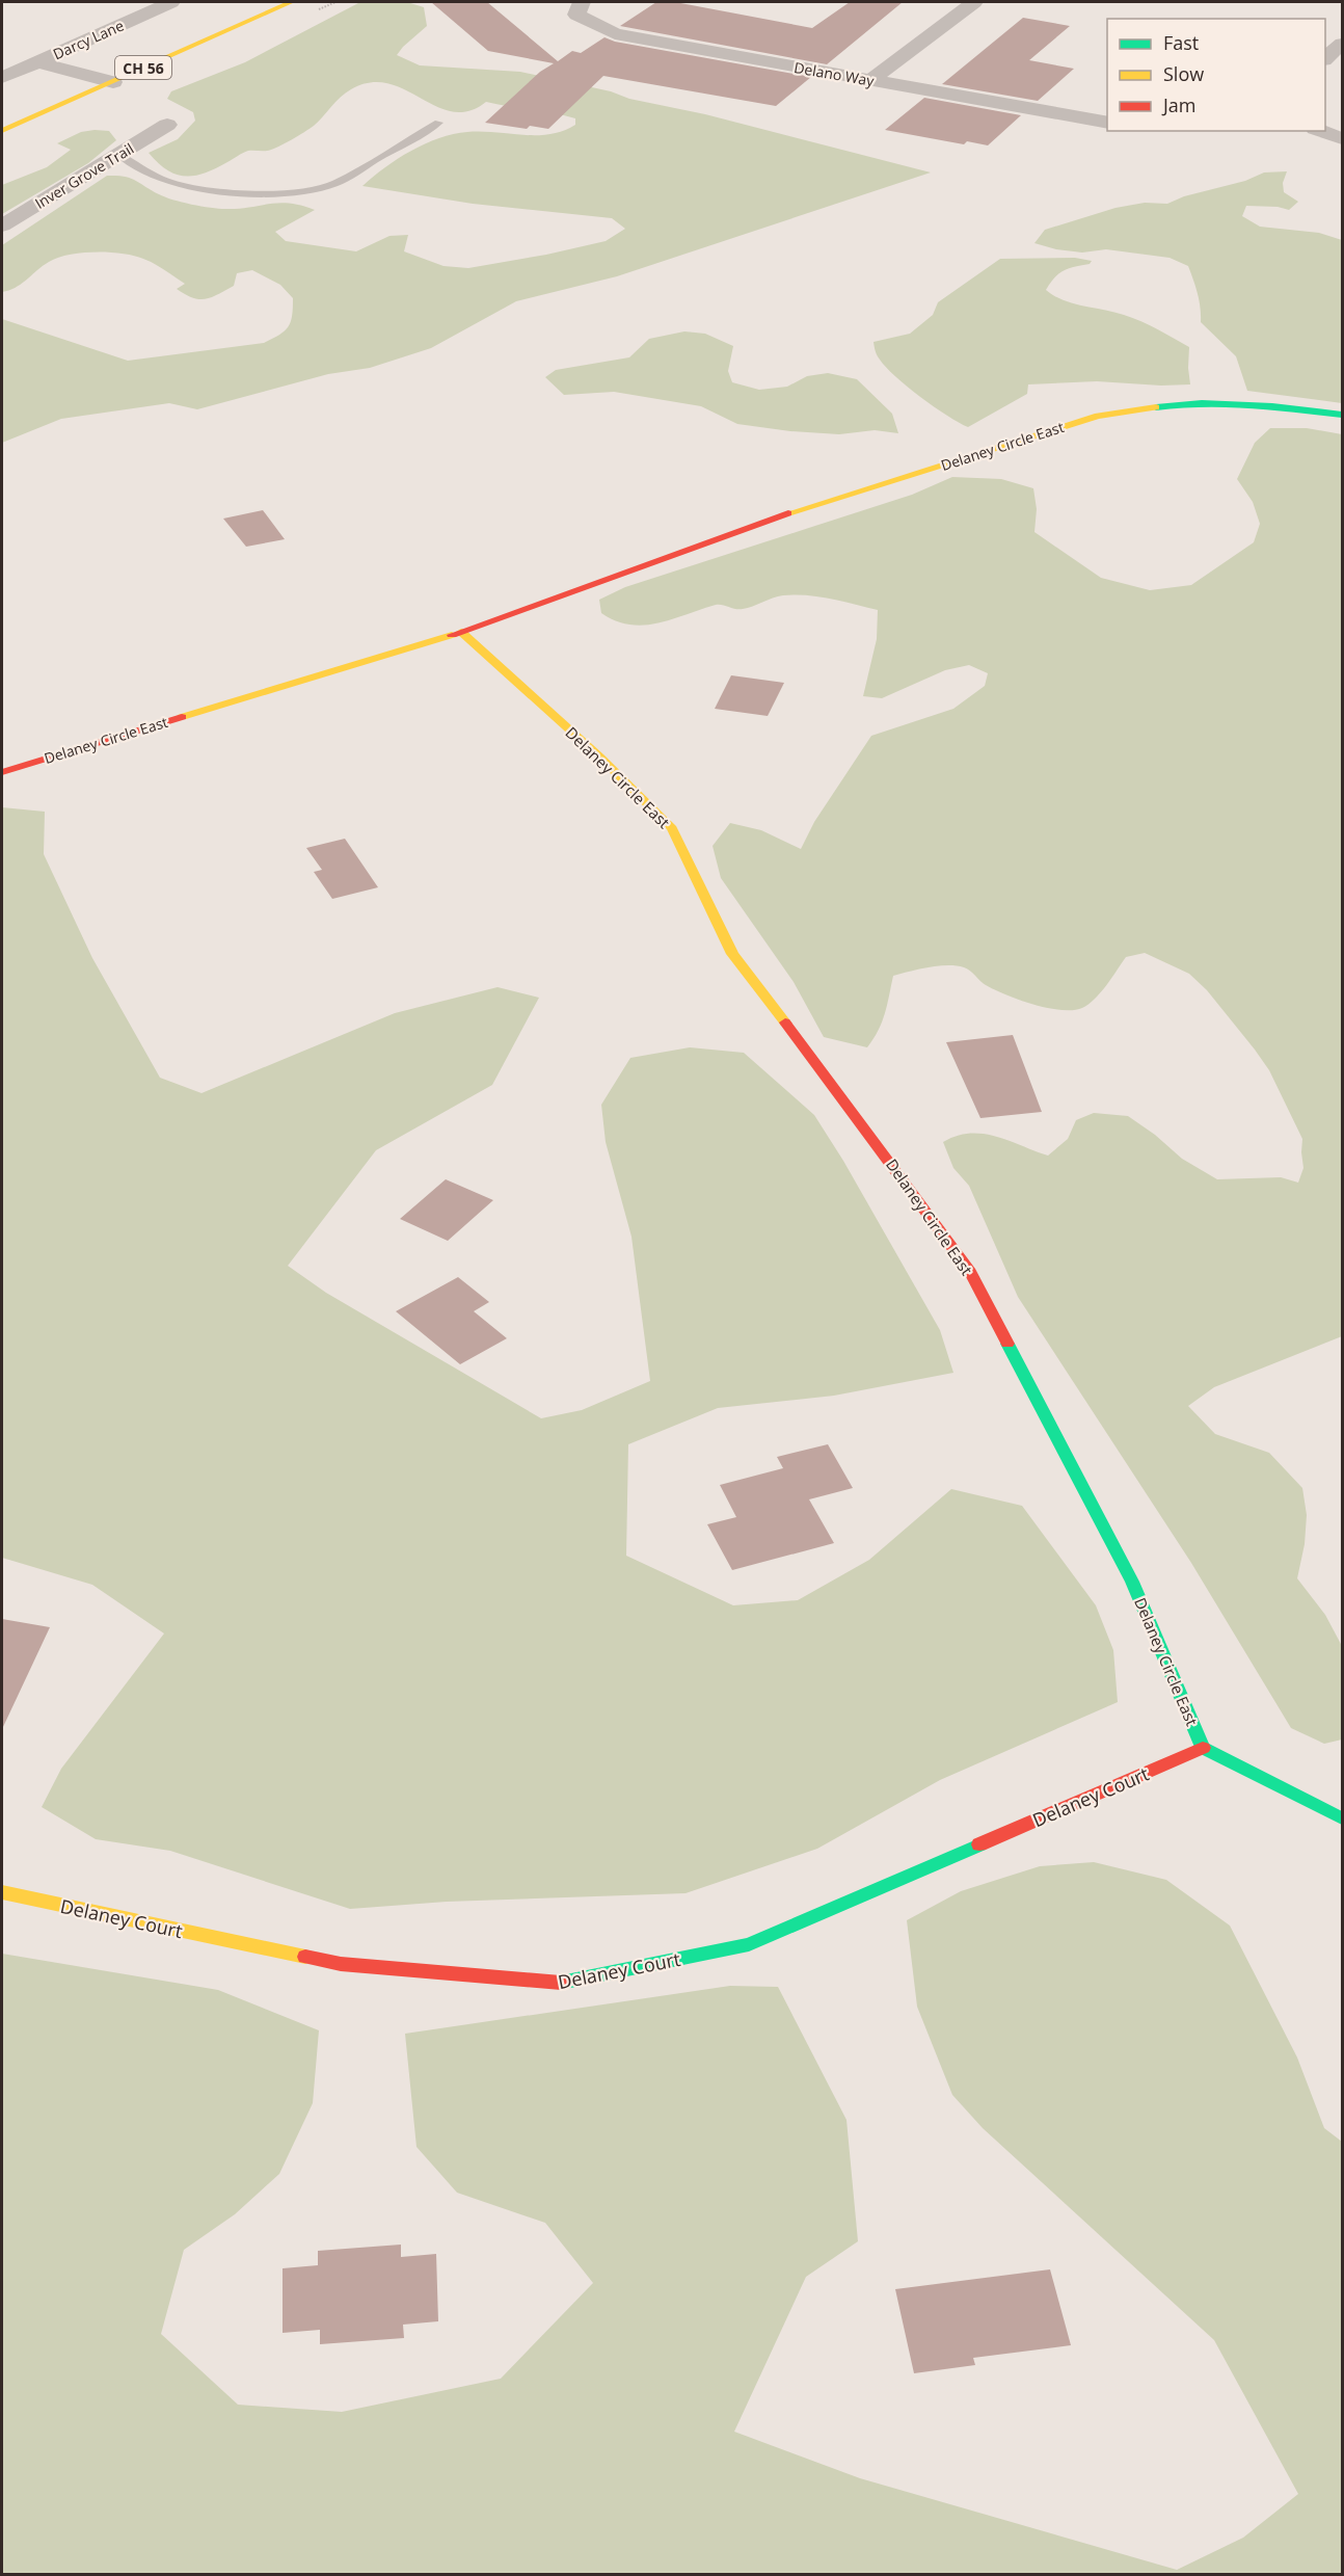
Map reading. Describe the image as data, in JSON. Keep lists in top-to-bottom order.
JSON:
{
  "streets": {
    "street": [
      "Darcy Lane",
      "CH 56",
      "Delano Way",
      "Inver Grove Trail",
      "Delaney Circle East",
      "Delaney Court"
    ]
  },
  "crossings": [
    ["Darcy Lane", "CH 56"],
    ["Delaney Circle East", "Delaney Court"]
  ],
  "legend": ["Fast", "Slow", "Jam"]
}
